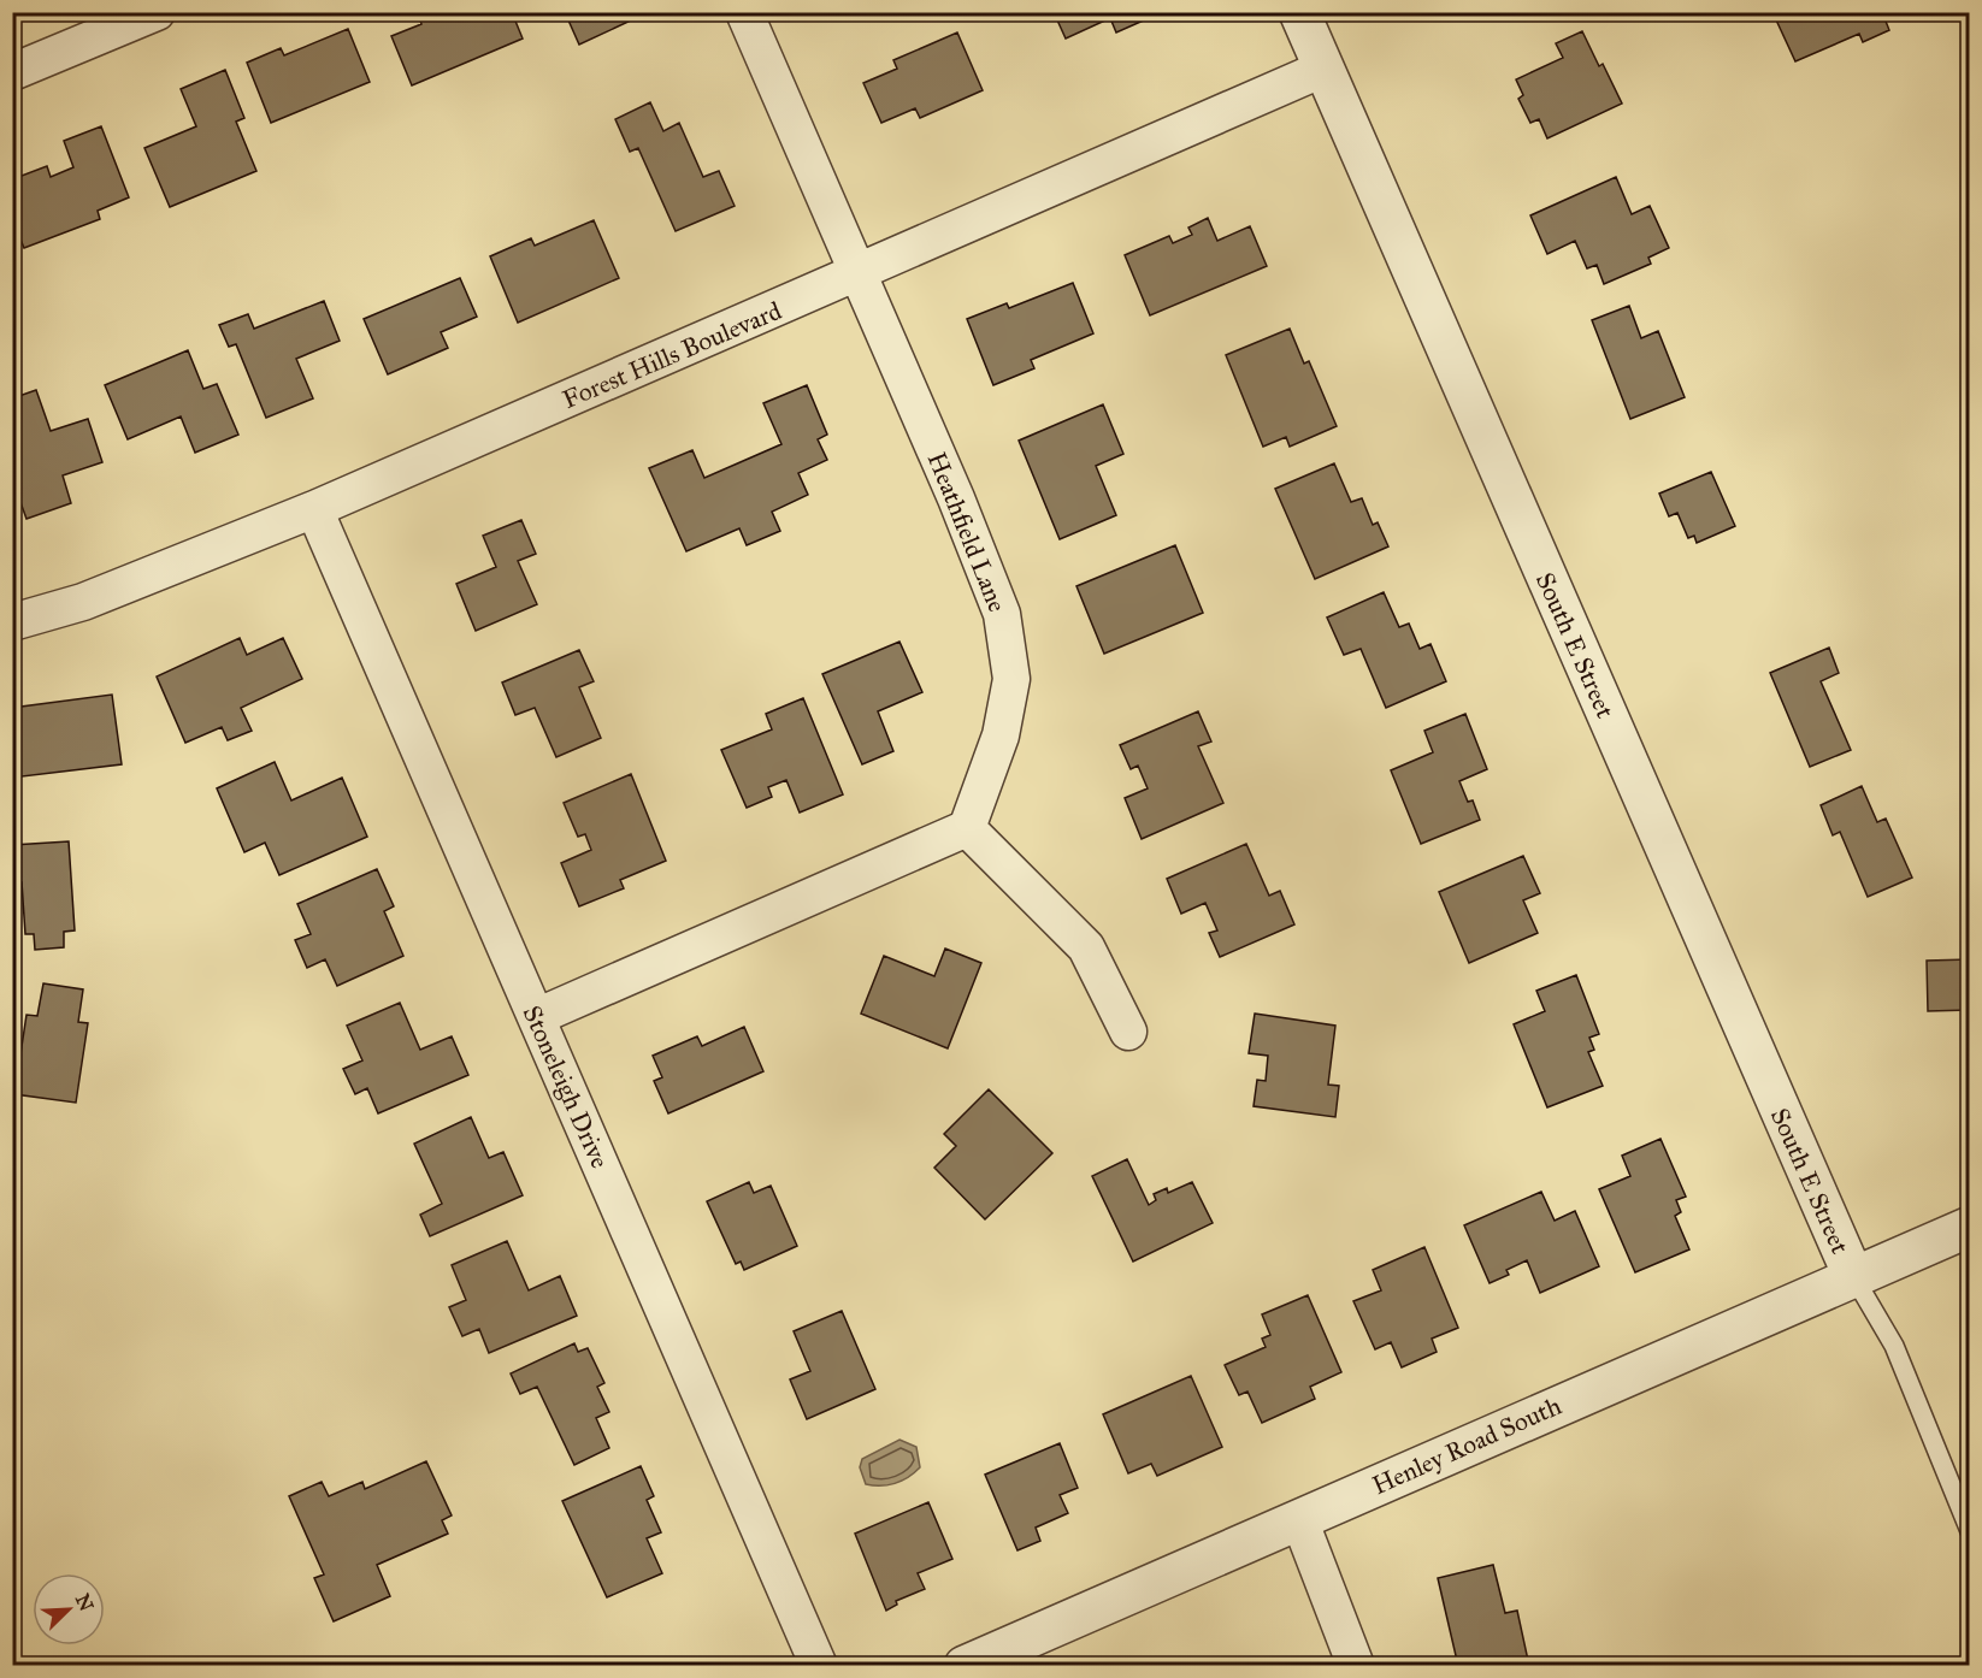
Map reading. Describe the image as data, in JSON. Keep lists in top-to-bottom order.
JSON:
{
  "streets": {
    "street": [
      "Forest Hills Boulevard",
      "Heathfield Lane",
      "South E Street",
      "Stoneleigh Drive",
      "Henley Road South"
    ]
  },
  "crossings": [
    ["Forest Hills Boulevard", "Heathfield Lane"],
    ["Forest Hills Boulevard", "South E Street"],
    ["Forest Hills Boulevard", "Stoneleigh Drive"],
    ["South E Street", "Henley Road South"]
  ],
  "north": "top right"
}
